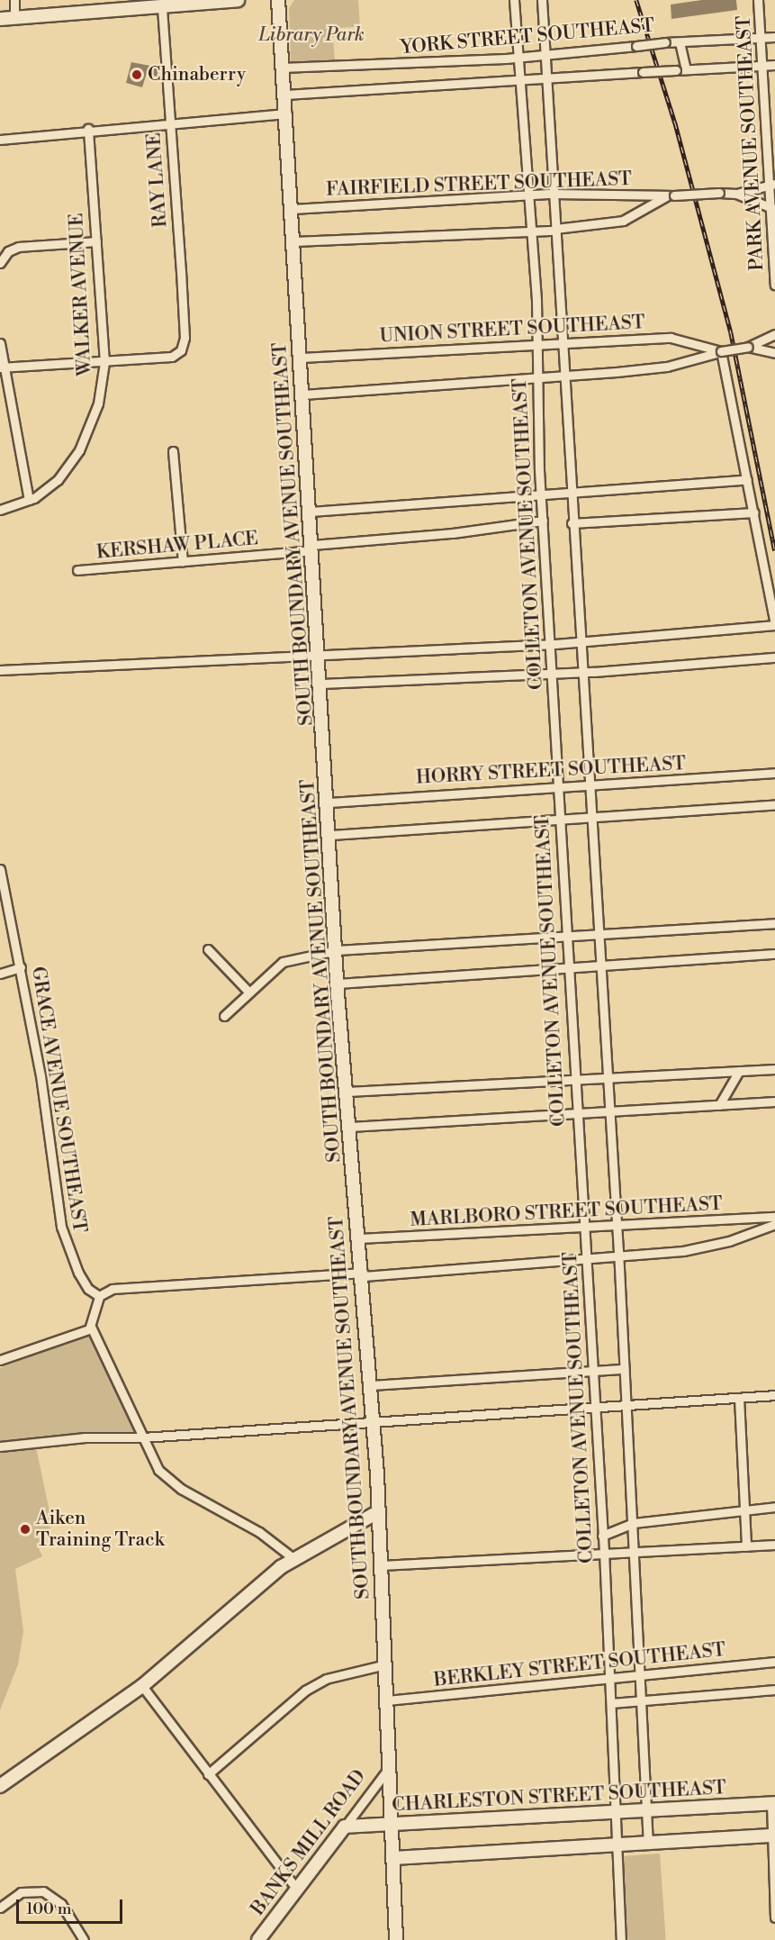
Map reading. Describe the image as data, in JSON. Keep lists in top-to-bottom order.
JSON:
{
  "streets": {
    "street": [
      "YORK STREET SOUTHEAST",
      "PARK AVENUE SOUTHEAST",
      "RAY LANE",
      "FAIRFIELD STREET SOUTHEAST",
      "WALKER AVENUE",
      "UNION STREET SOUTHEAST",
      "SOUTH BOUNDARY AVENUE SOUTHEAST",
      "COLLETON AVENUE SOUTHEAST",
      "KERSHAW PLACE",
      "HORRY STREET SOUTHEAST",
      "GRACE AVENUE SOUTHEAST",
      "MARLBORO STREET SOUTHEAST",
      "BERKLEY STREET SOUTHEAST",
      "CHARLESTON STREET SOUTHEAST",
      "BANKS MILL ROAD"
    ]
  },
  "crossings": [
    ["YORK STREET SOUTHEAST", "PARK AVENUE SOUTHEAST"],
    ["YORK STREET SOUTHEAST", "SOUTH BOUNDARY AVENUE SOUTHEAST"],
    ["YORK STREET SOUTHEAST", "COLLETON AVENUE SOUTHEAST"],
    ["PARK AVENUE SOUTHEAST", "FAIRFIELD STREET SOUTHEAST"],
    ["RAY LANE", "WALKER AVENUE"],
    ["FAIRFIELD STREET SOUTHEAST", "SOUTH BOUNDARY AVENUE SOUTHEAST"],
    ["FAIRFIELD STREET SOUTHEAST", "COLLETON AVENUE SOUTHEAST"],
    ["UNION STREET SOUTHEAST", "SOUTH BOUNDARY AVENUE SOUTHEAST"],
    ["UNION STREET SOUTHEAST", "COLLETON AVENUE SOUTHEAST"],
    ["SOUTH BOUNDARY AVENUE SOUTHEAST", "KERSHAW PLACE"],
    ["SOUTH BOUNDARY AVENUE SOUTHEAST", "HORRY STREET SOUTHEAST"],
    ["SOUTH BOUNDARY AVENUE SOUTHEAST", "MARLBORO STREET SOUTHEAST"],
    ["SOUTH BOUNDARY AVENUE SOUTHEAST", "BERKLEY STREET SOUTHEAST"],
    ["SOUTH BOUNDARY AVENUE SOUTHEAST", "CHARLESTON STREET SOUTHEAST"],
    ["SOUTH BOUNDARY AVENUE SOUTHEAST", "BANKS MILL ROAD"],
    ["COLLETON AVENUE SOUTHEAST", "KERSHAW PLACE"],
    ["COLLETON AVENUE SOUTHEAST", "HORRY STREET SOUTHEAST"],
    ["COLLETON AVENUE SOUTHEAST", "MARLBORO STREET SOUTHEAST"],
    ["COLLETON AVENUE SOUTHEAST", "BERKLEY STREET SOUTHEAST"],
    ["COLLETON AVENUE SOUTHEAST", "CHARLESTON STREET SOUTHEAST"],
    ["GRACE AVENUE SOUTHEAST", "MARLBORO STREET SOUTHEAST"],
    ["CHARLESTON STREET SOUTHEAST", "BANKS MILL ROAD"]
  ],
  "parks": ["Library Park"],
  "places": ["Chinaberry", "Aiken Training Track"],
  "scale_bar": "100 m"
}
